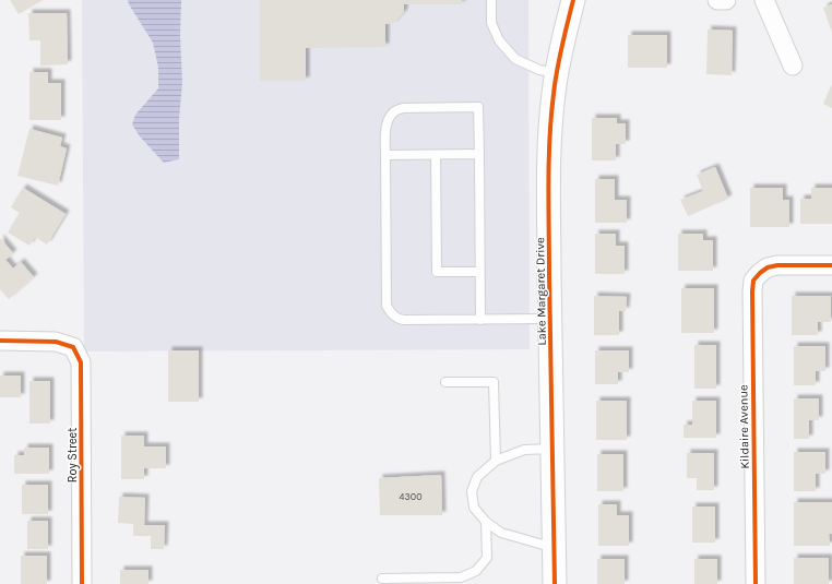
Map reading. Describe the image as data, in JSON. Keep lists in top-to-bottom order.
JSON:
{
  "streets": {
    "street": ["Lake Margaret Drive", "Kildaire Avenue", "Roy Street"]
  },
  "house_numbers": ["4300"]
}
